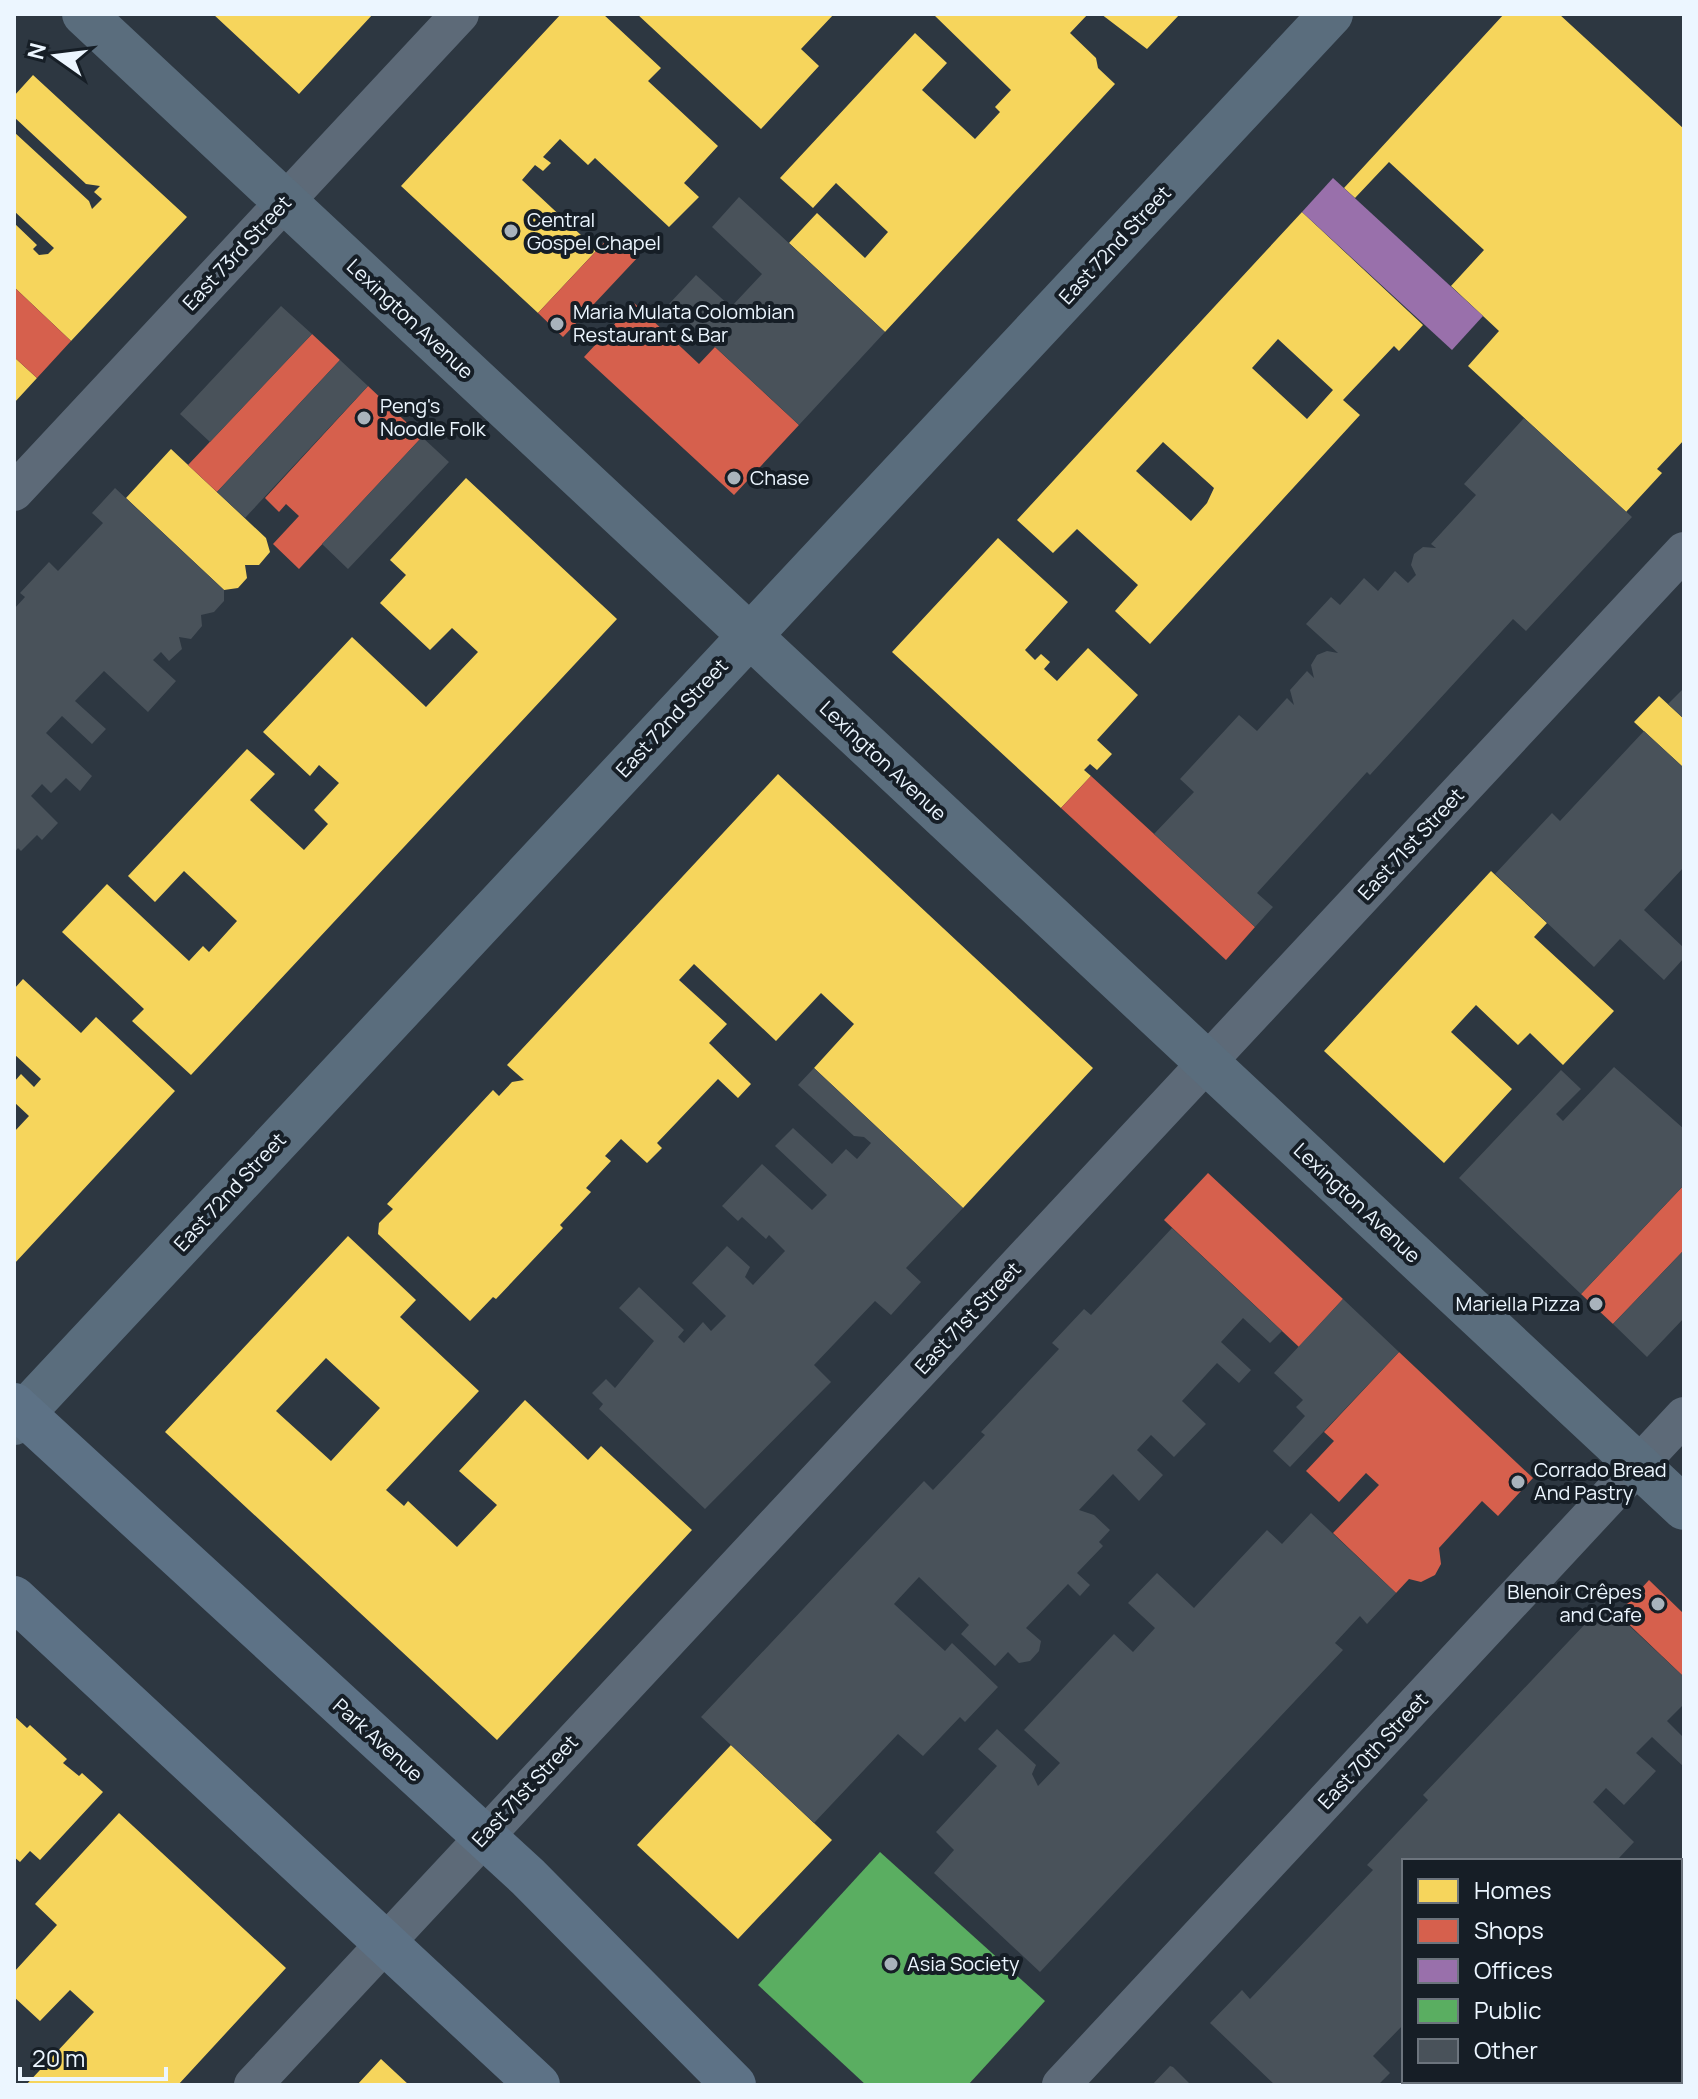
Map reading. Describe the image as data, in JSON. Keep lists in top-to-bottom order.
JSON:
{
  "streets": {
    "main road": ["East 72nd Street", "Lexington Avenue", "Park Avenue"],
    "street": ["East 73rd Street", "East 71st Street", "East 70th Street"]
  },
  "crossings": [
    ["East 72nd Street", "Lexington Avenue"],
    ["East 72nd Street", "Park Avenue"],
    ["East 73rd Street", "Lexington Avenue"],
    ["Lexington Avenue", "East 71st Street"],
    ["Lexington Avenue", "East 70th Street"],
    ["East 71st Street", "Park Avenue"]
  ],
  "places": [
    "Central Gospel Chapel",
    "Maria Mulata Colombian Restaurant & Bar",
    "Peng's Noodle Folk",
    "Chase",
    "Mariella Pizza",
    "Corrado Bread And Pastry",
    "Blenoir Crêpes and Cafe",
    "Asia Society"
  ],
  "legend": [
    "Homes",
    "Shops",
    "Offices",
    "Public",
    "Other"
  ],
  "scale_bar": "20 m",
  "north": "left"
}
